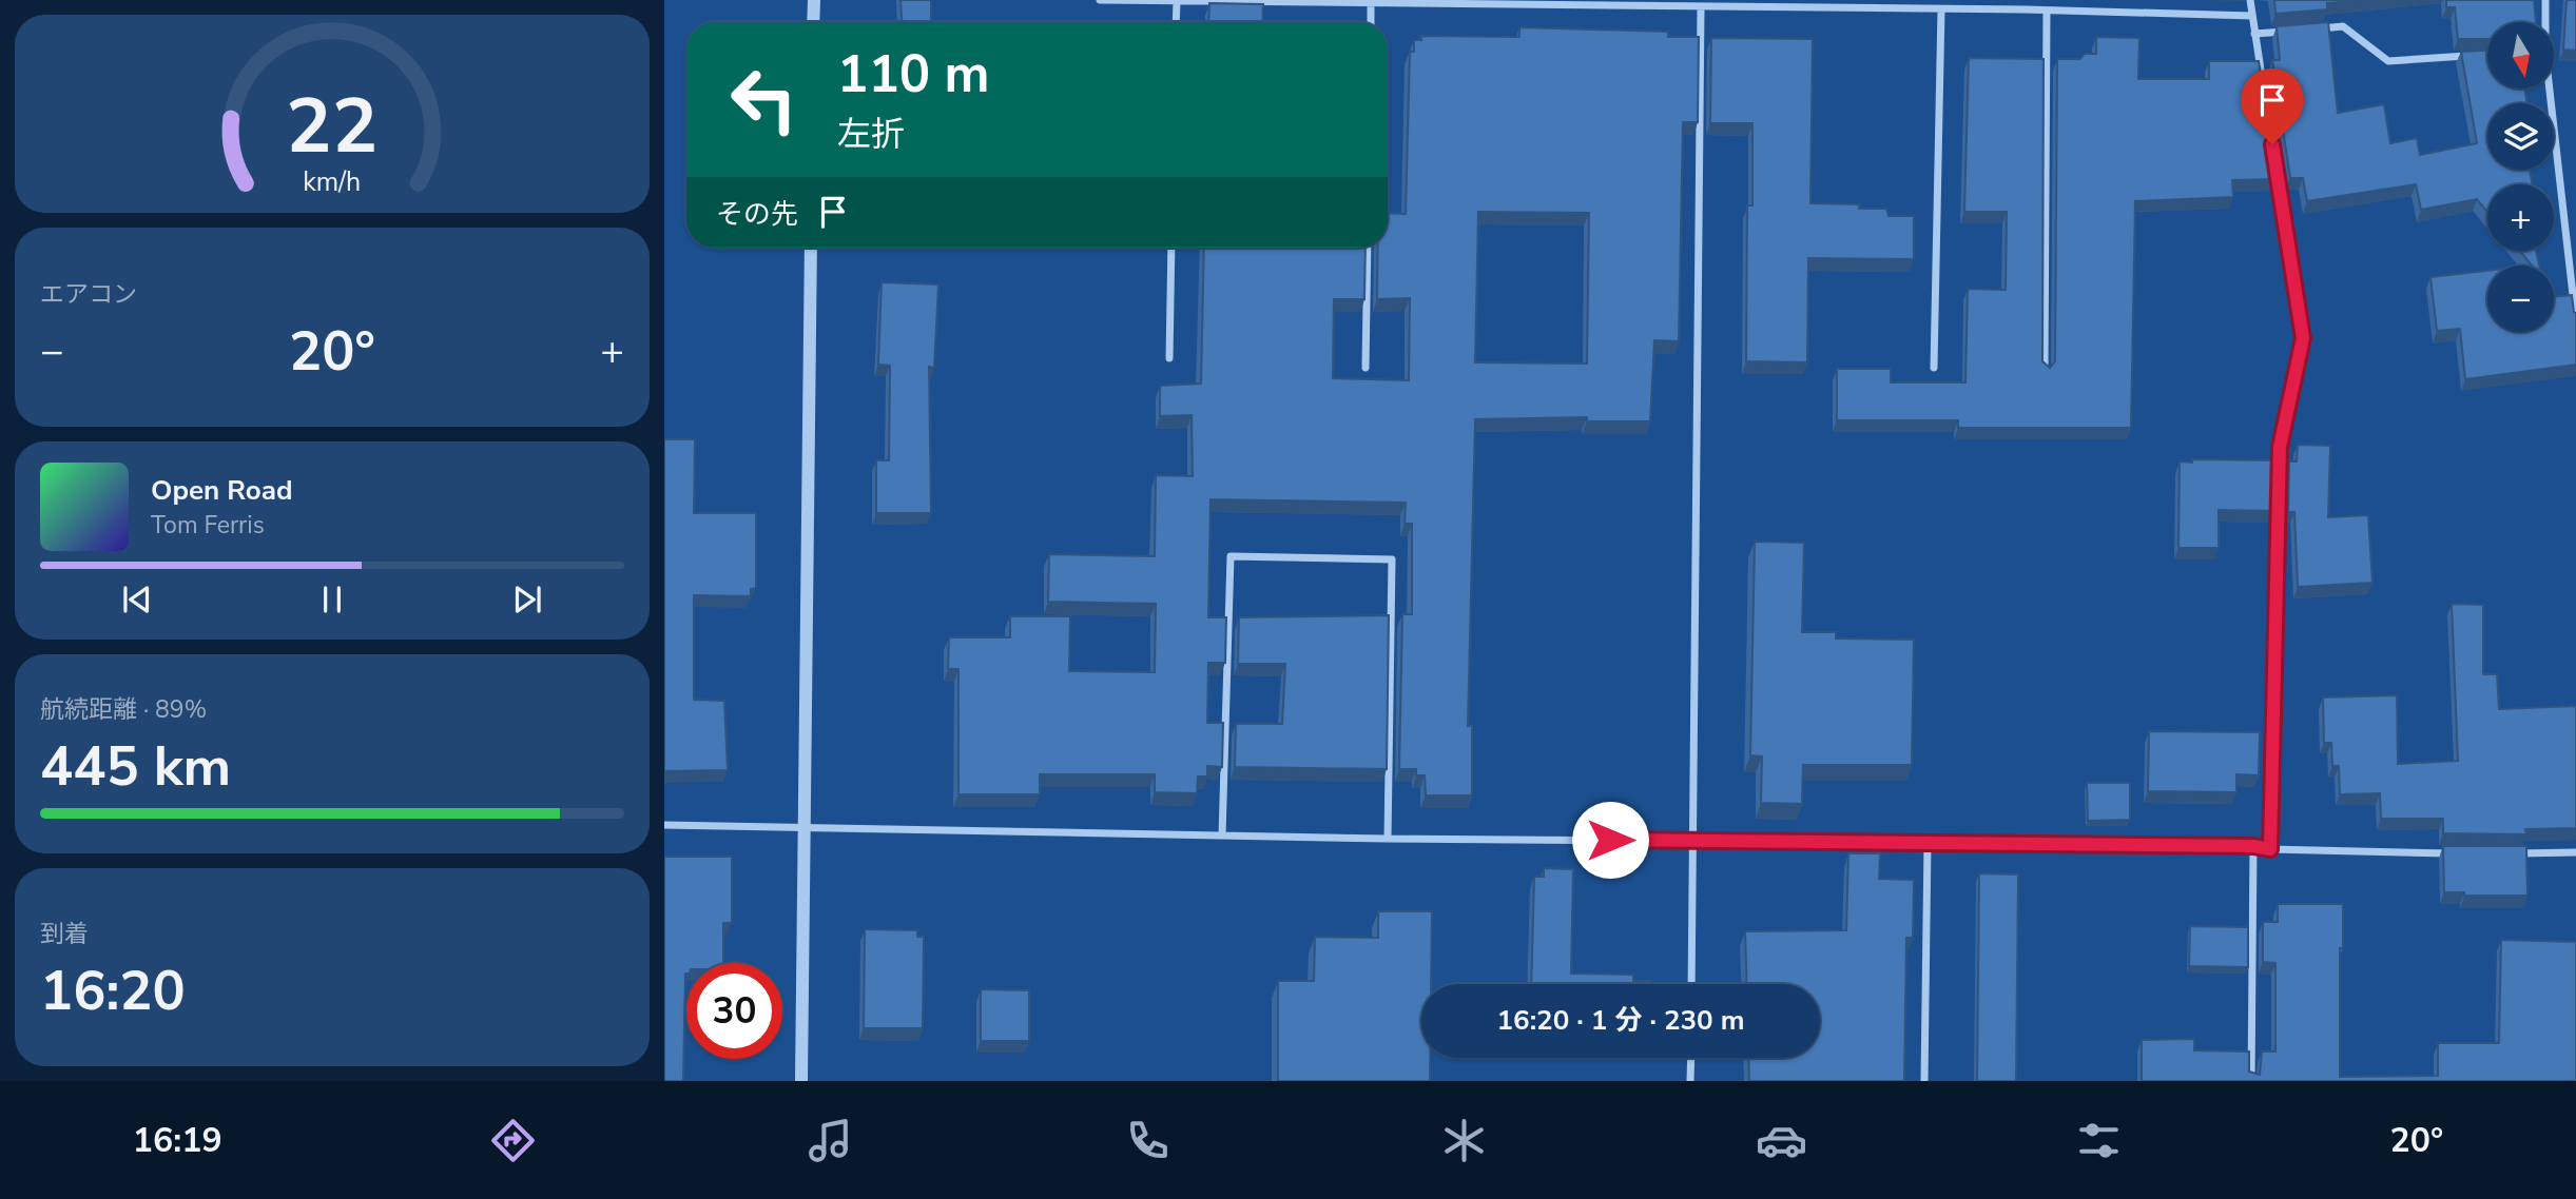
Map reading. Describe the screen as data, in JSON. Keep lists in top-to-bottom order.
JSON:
{
  "north": "bottom",
  "page": {
    "map_buttons": ["+", "−"],
    "turn": ["110 m", "左折"],
    "then": "その先",
    "tile": [
      "エアコン",
      ["航続距離 · 89%", "445 km"],
      ["到着", "16:20"]
    ],
    "heat": ["−", "20°", "+"],
    "song": ["Open Road", "Tom Ferris"],
    "limit": "30",
    "trip": "16:20 · 1 分 · 230 m",
    "tabs": ["16:19", "20°"],
    "gauge": ["22", "km/h"]
  }
}
